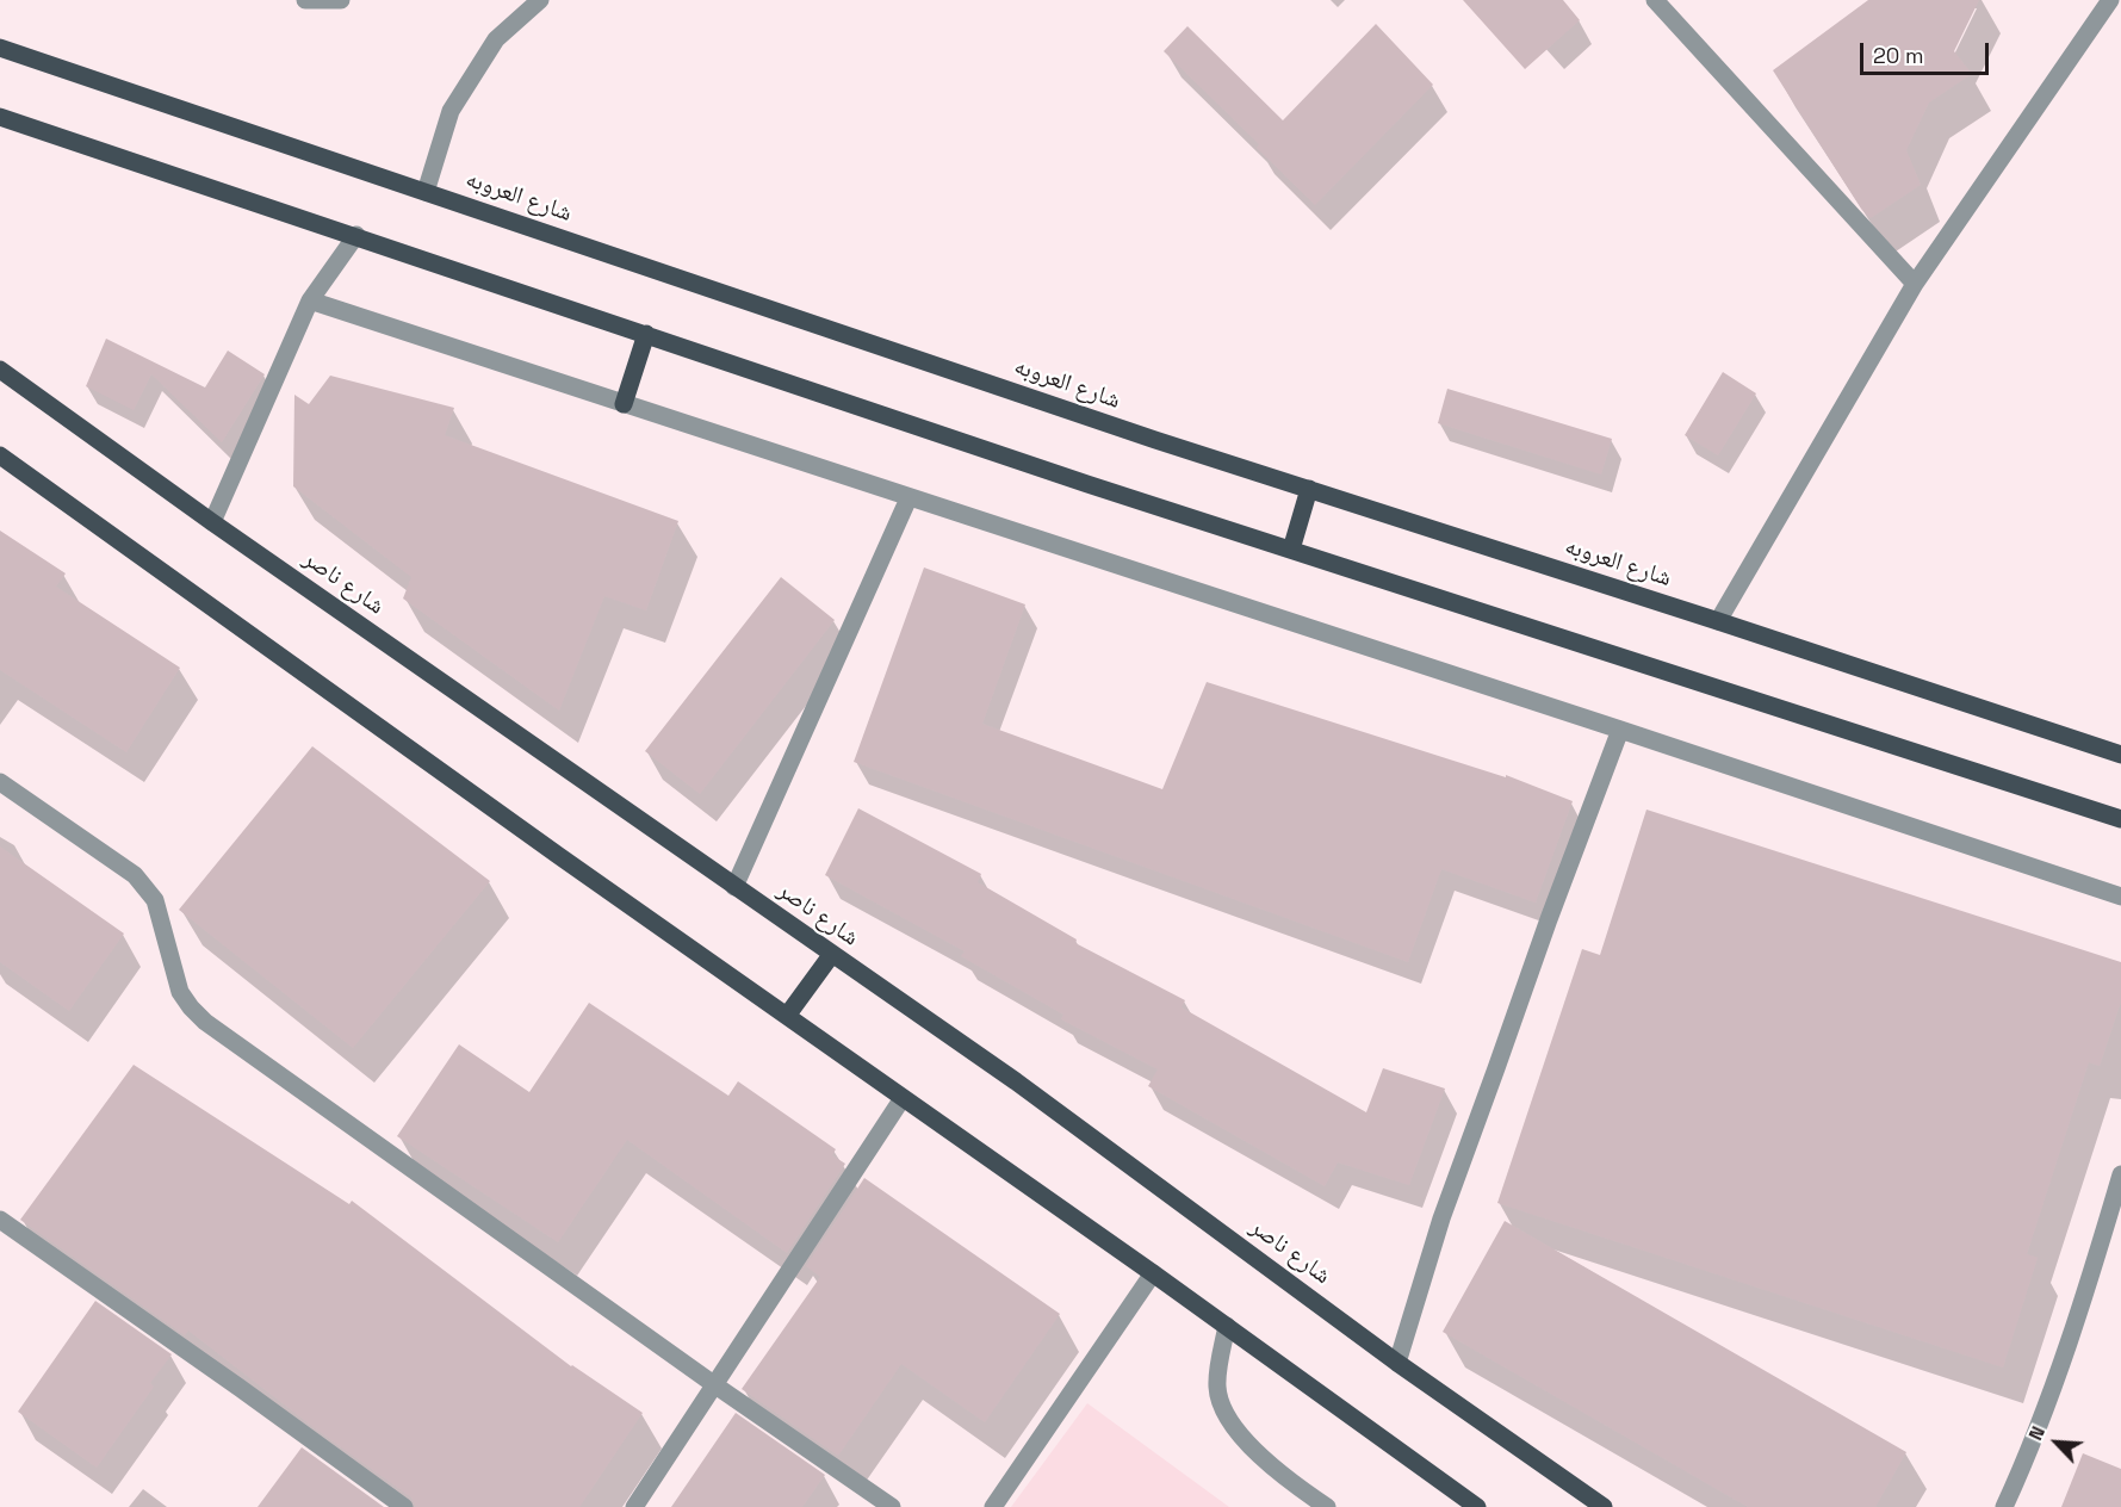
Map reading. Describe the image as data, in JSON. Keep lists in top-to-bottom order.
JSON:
{
  "streets": {
    "main road": ["شارع العروبه", "شارع ناصر"]
  },
  "scale_bar": "20 m",
  "north": "top left"
}
